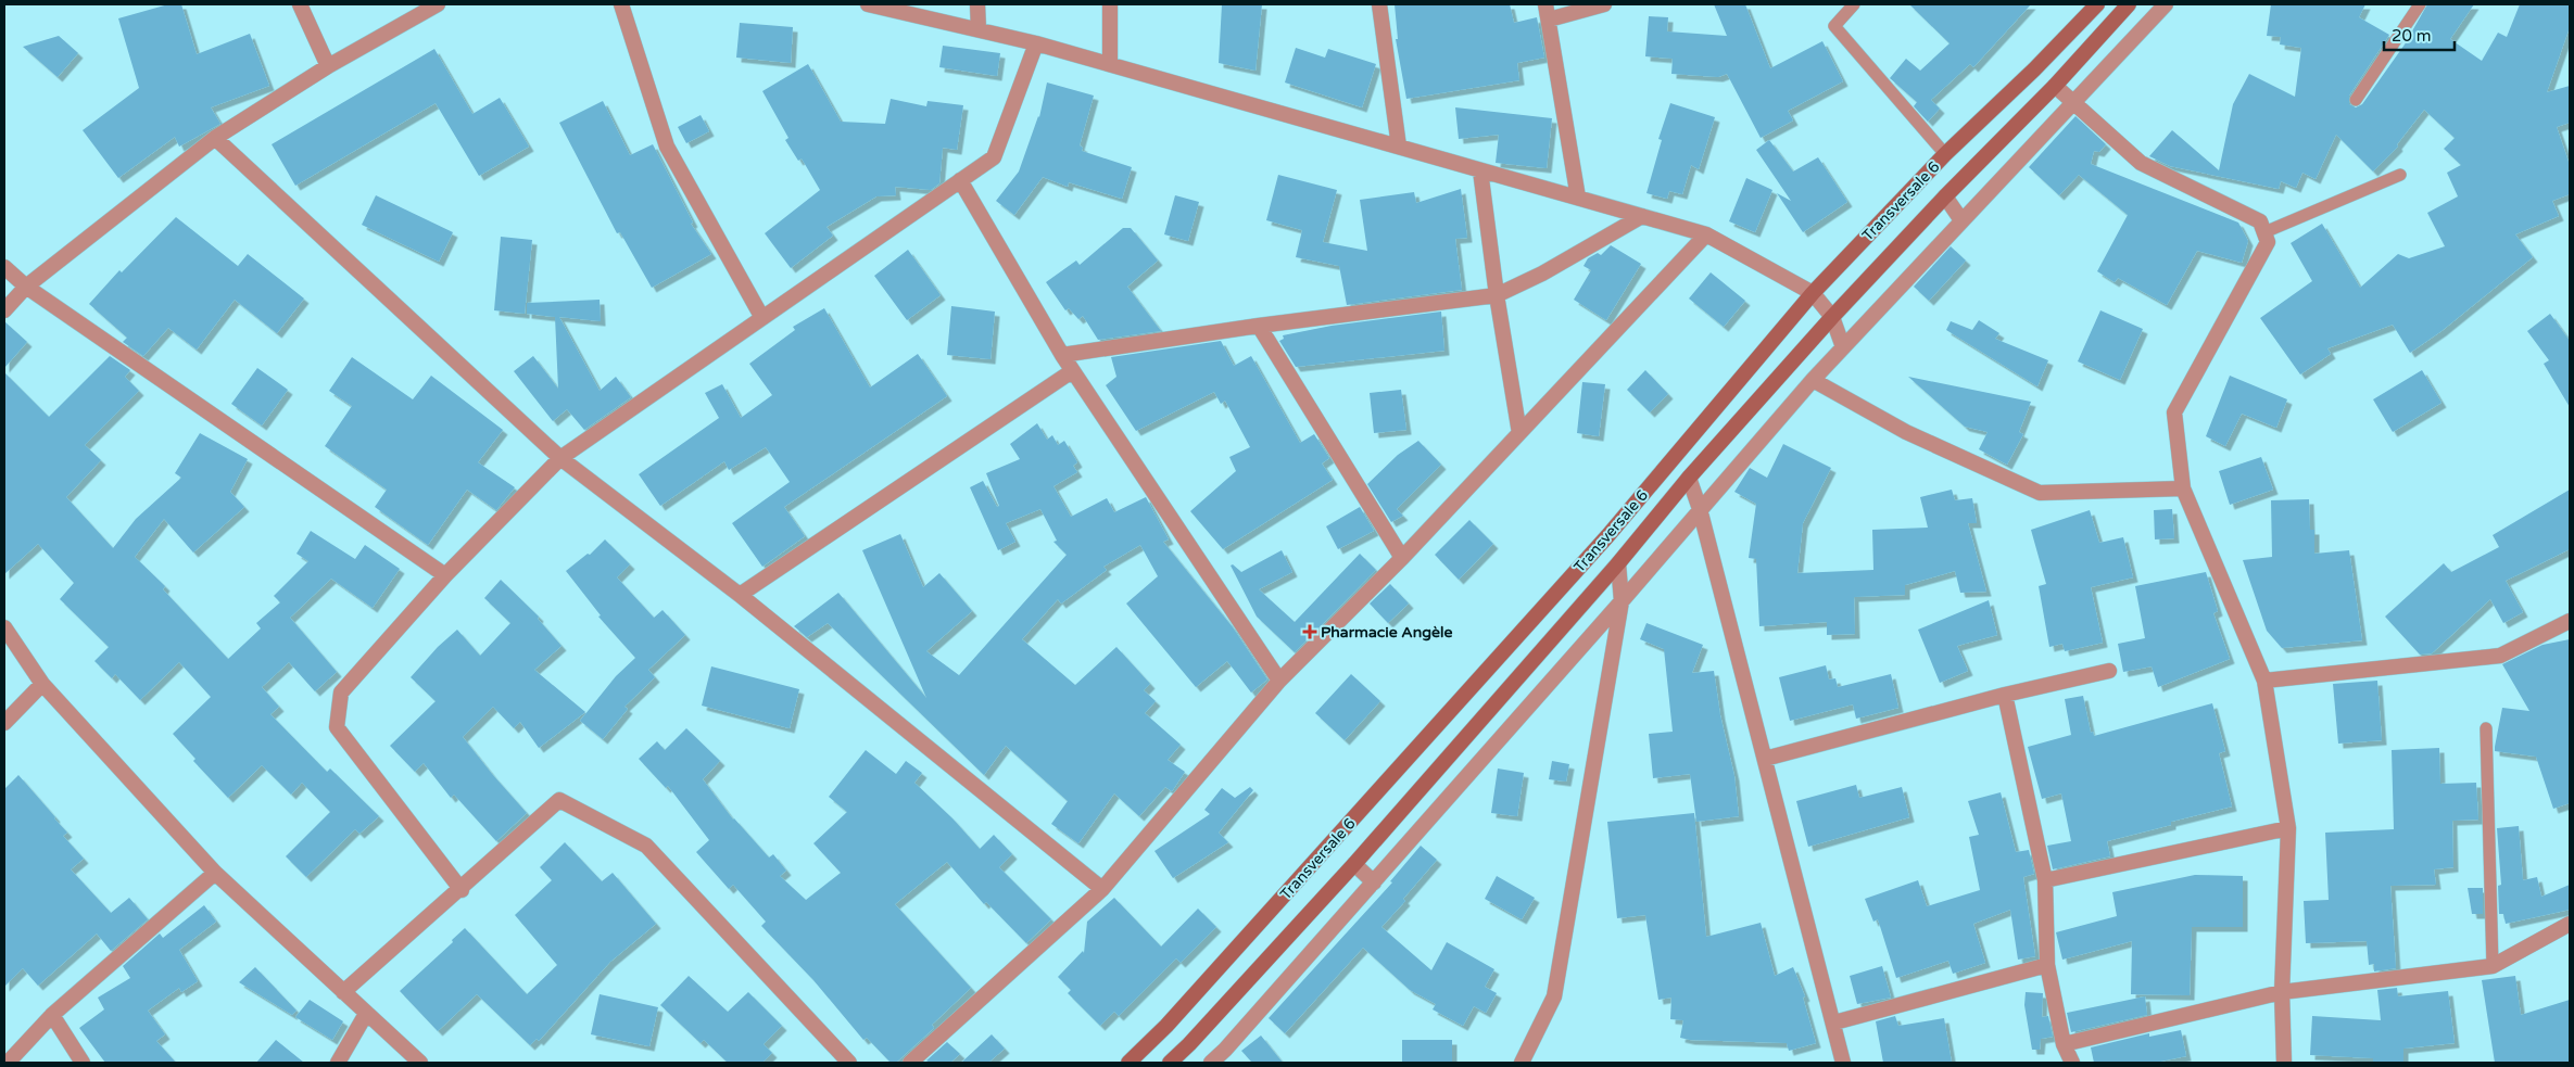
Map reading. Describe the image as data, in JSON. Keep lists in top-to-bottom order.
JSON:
{
  "streets": {
    "main road": ["Transversale 6"]
  },
  "places": {
    "health": ["Pharmacie Angèle"]
  },
  "scale_bar": "20 m"
}
